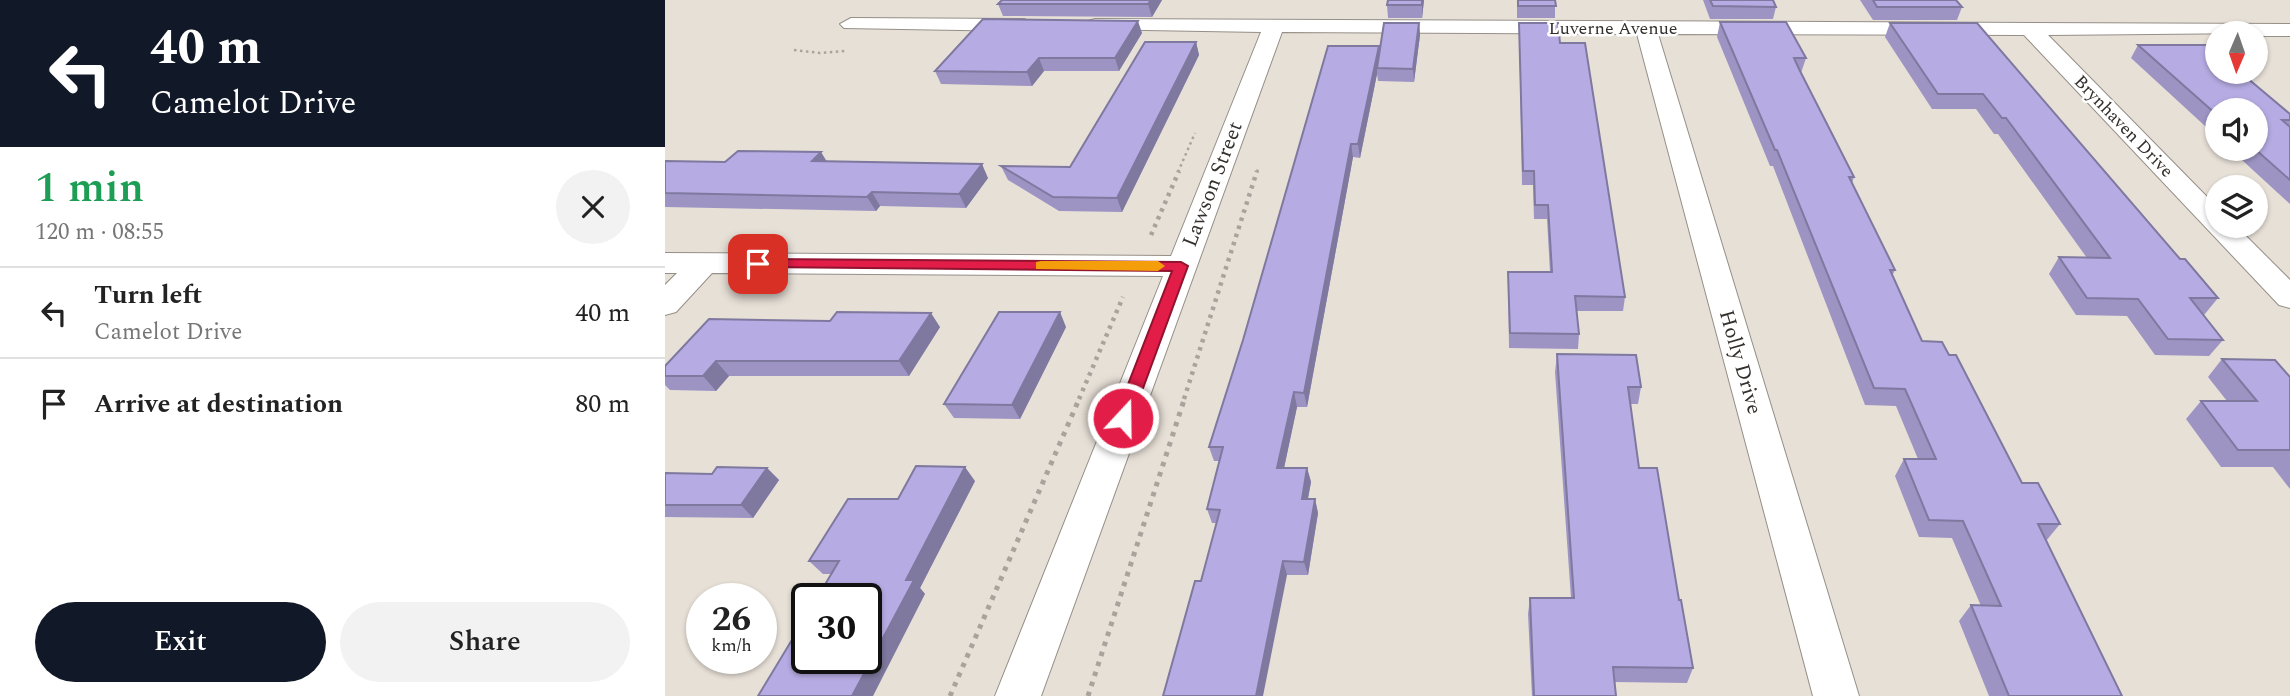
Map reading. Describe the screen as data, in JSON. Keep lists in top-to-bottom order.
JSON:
{
  "streets": {
    "street": [
      "Luverne Avenue",
      "Brynhaven Drive",
      "Lawson Street",
      "Holly Drive"
    ]
  },
  "crossings": [
    ["Luverne Avenue", "Brynhaven Drive"],
    ["Luverne Avenue", "Lawson Street"],
    ["Luverne Avenue", "Holly Drive"]
  ],
  "north": "bottom",
  "page": {
    "turn": ["40 m", "Camelot Drive"],
    "heading": ["1 min", "120 m · 08:55"],
    "list": [
      {
        "name": "Turn left",
        "note": "Camelot Drive",
        "value": "40 m"
      },
      {
        "name": "Arrive at destination",
        "value": "80 m"
      }
    ],
    "speed": "26 km/h",
    "limit": "30",
    "buttons": ["Exit", "Share"]
  }
}
